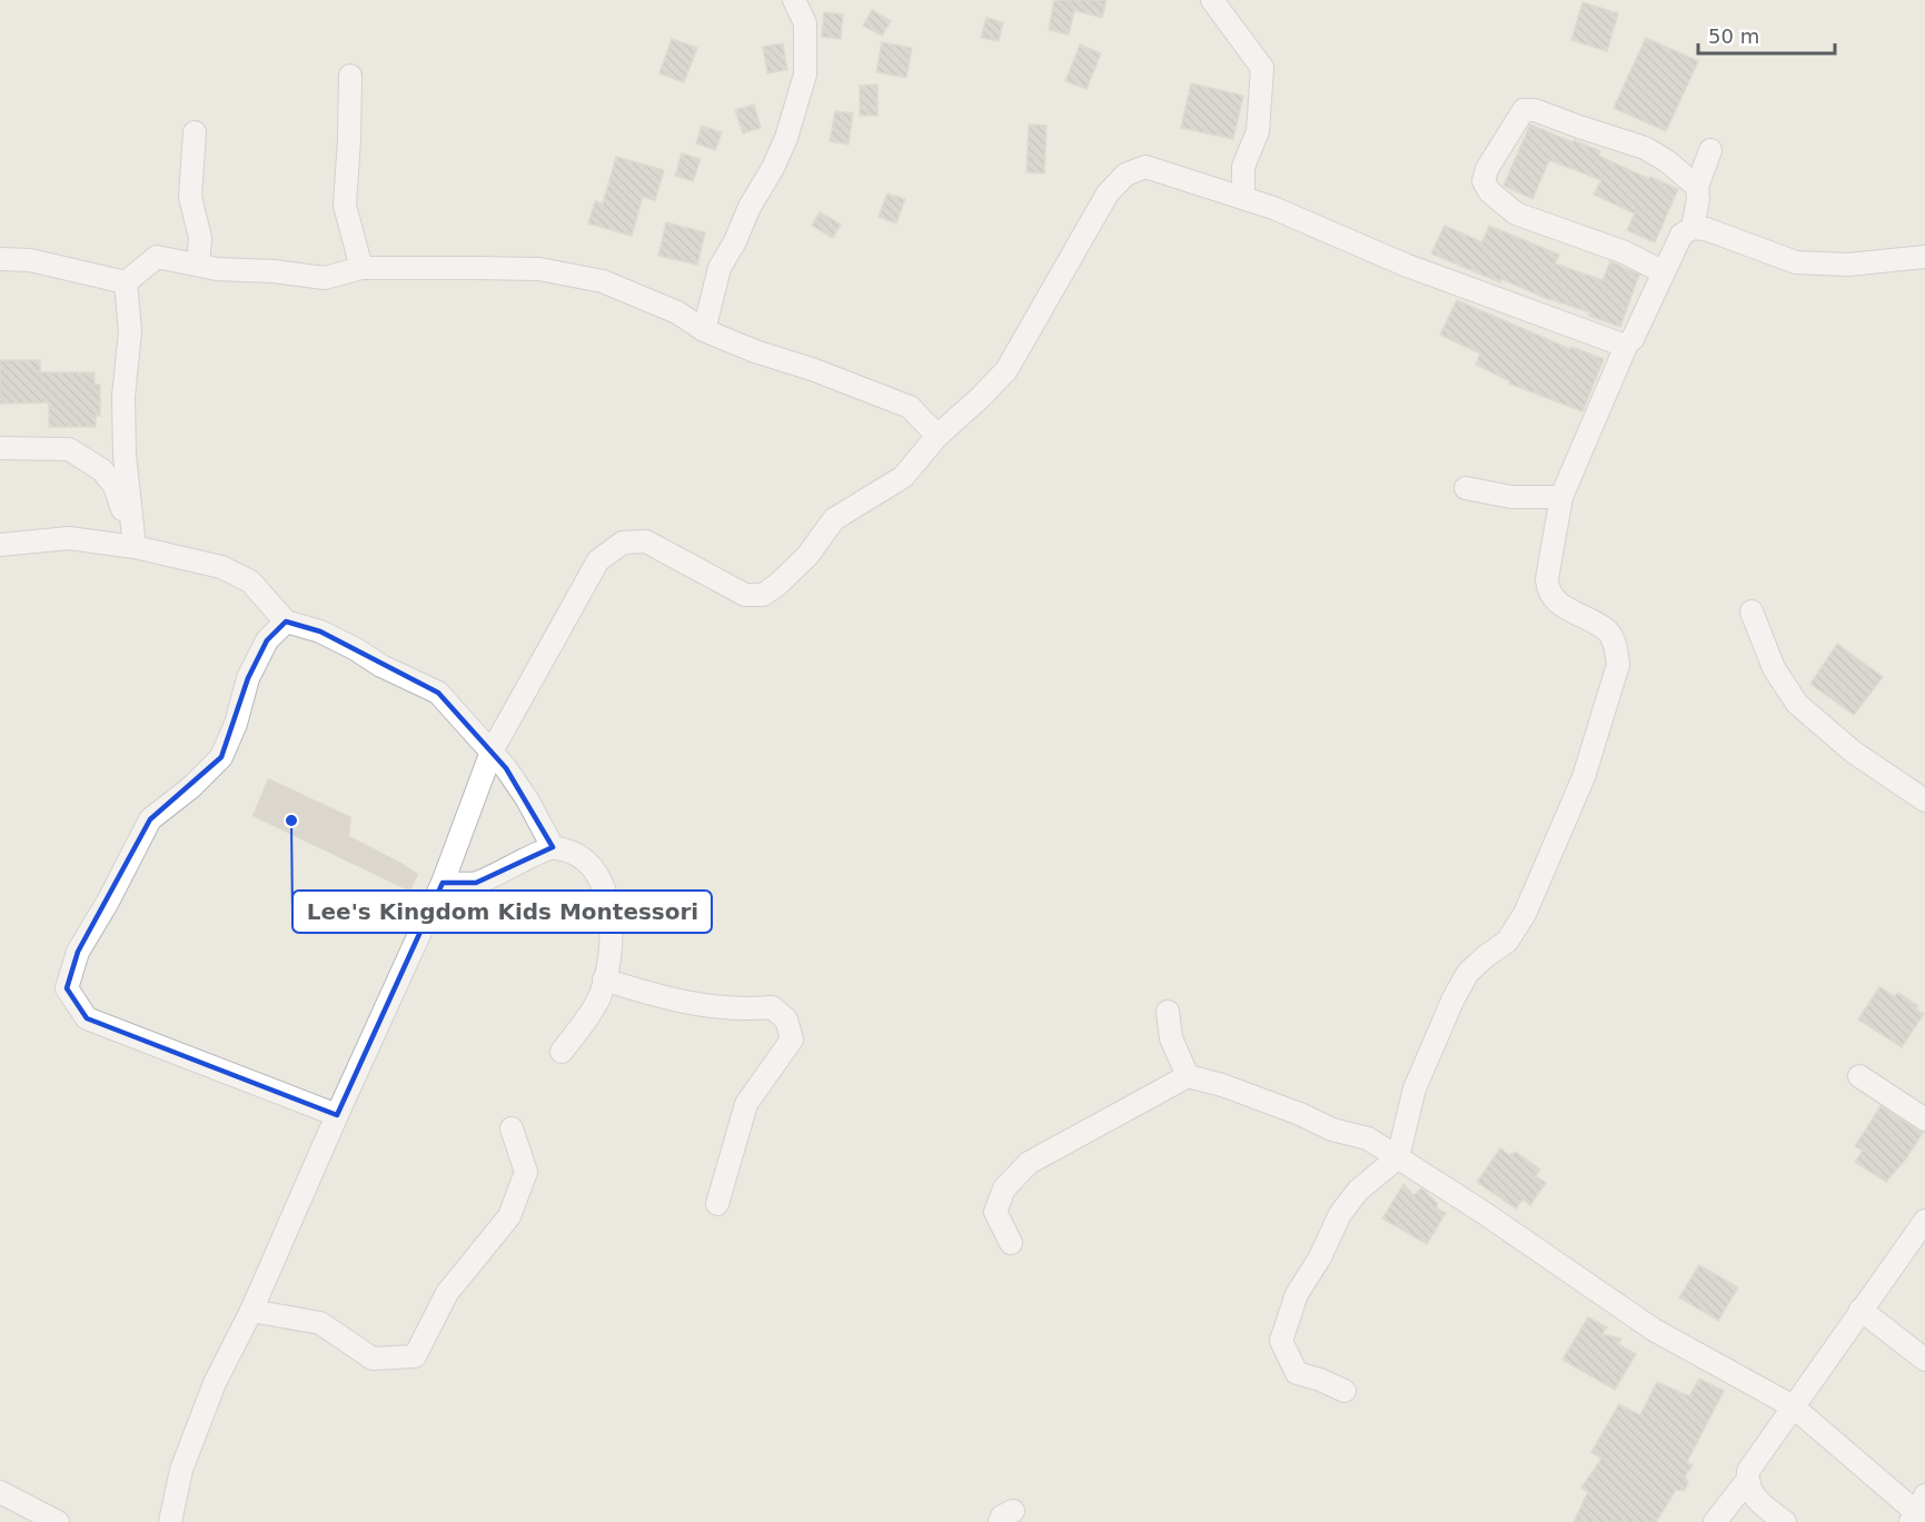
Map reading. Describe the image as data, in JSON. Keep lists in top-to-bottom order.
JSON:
{
  "places": ["Lee's Kingdom Kids Montessori"],
  "scale_bar": "50 m"
}
